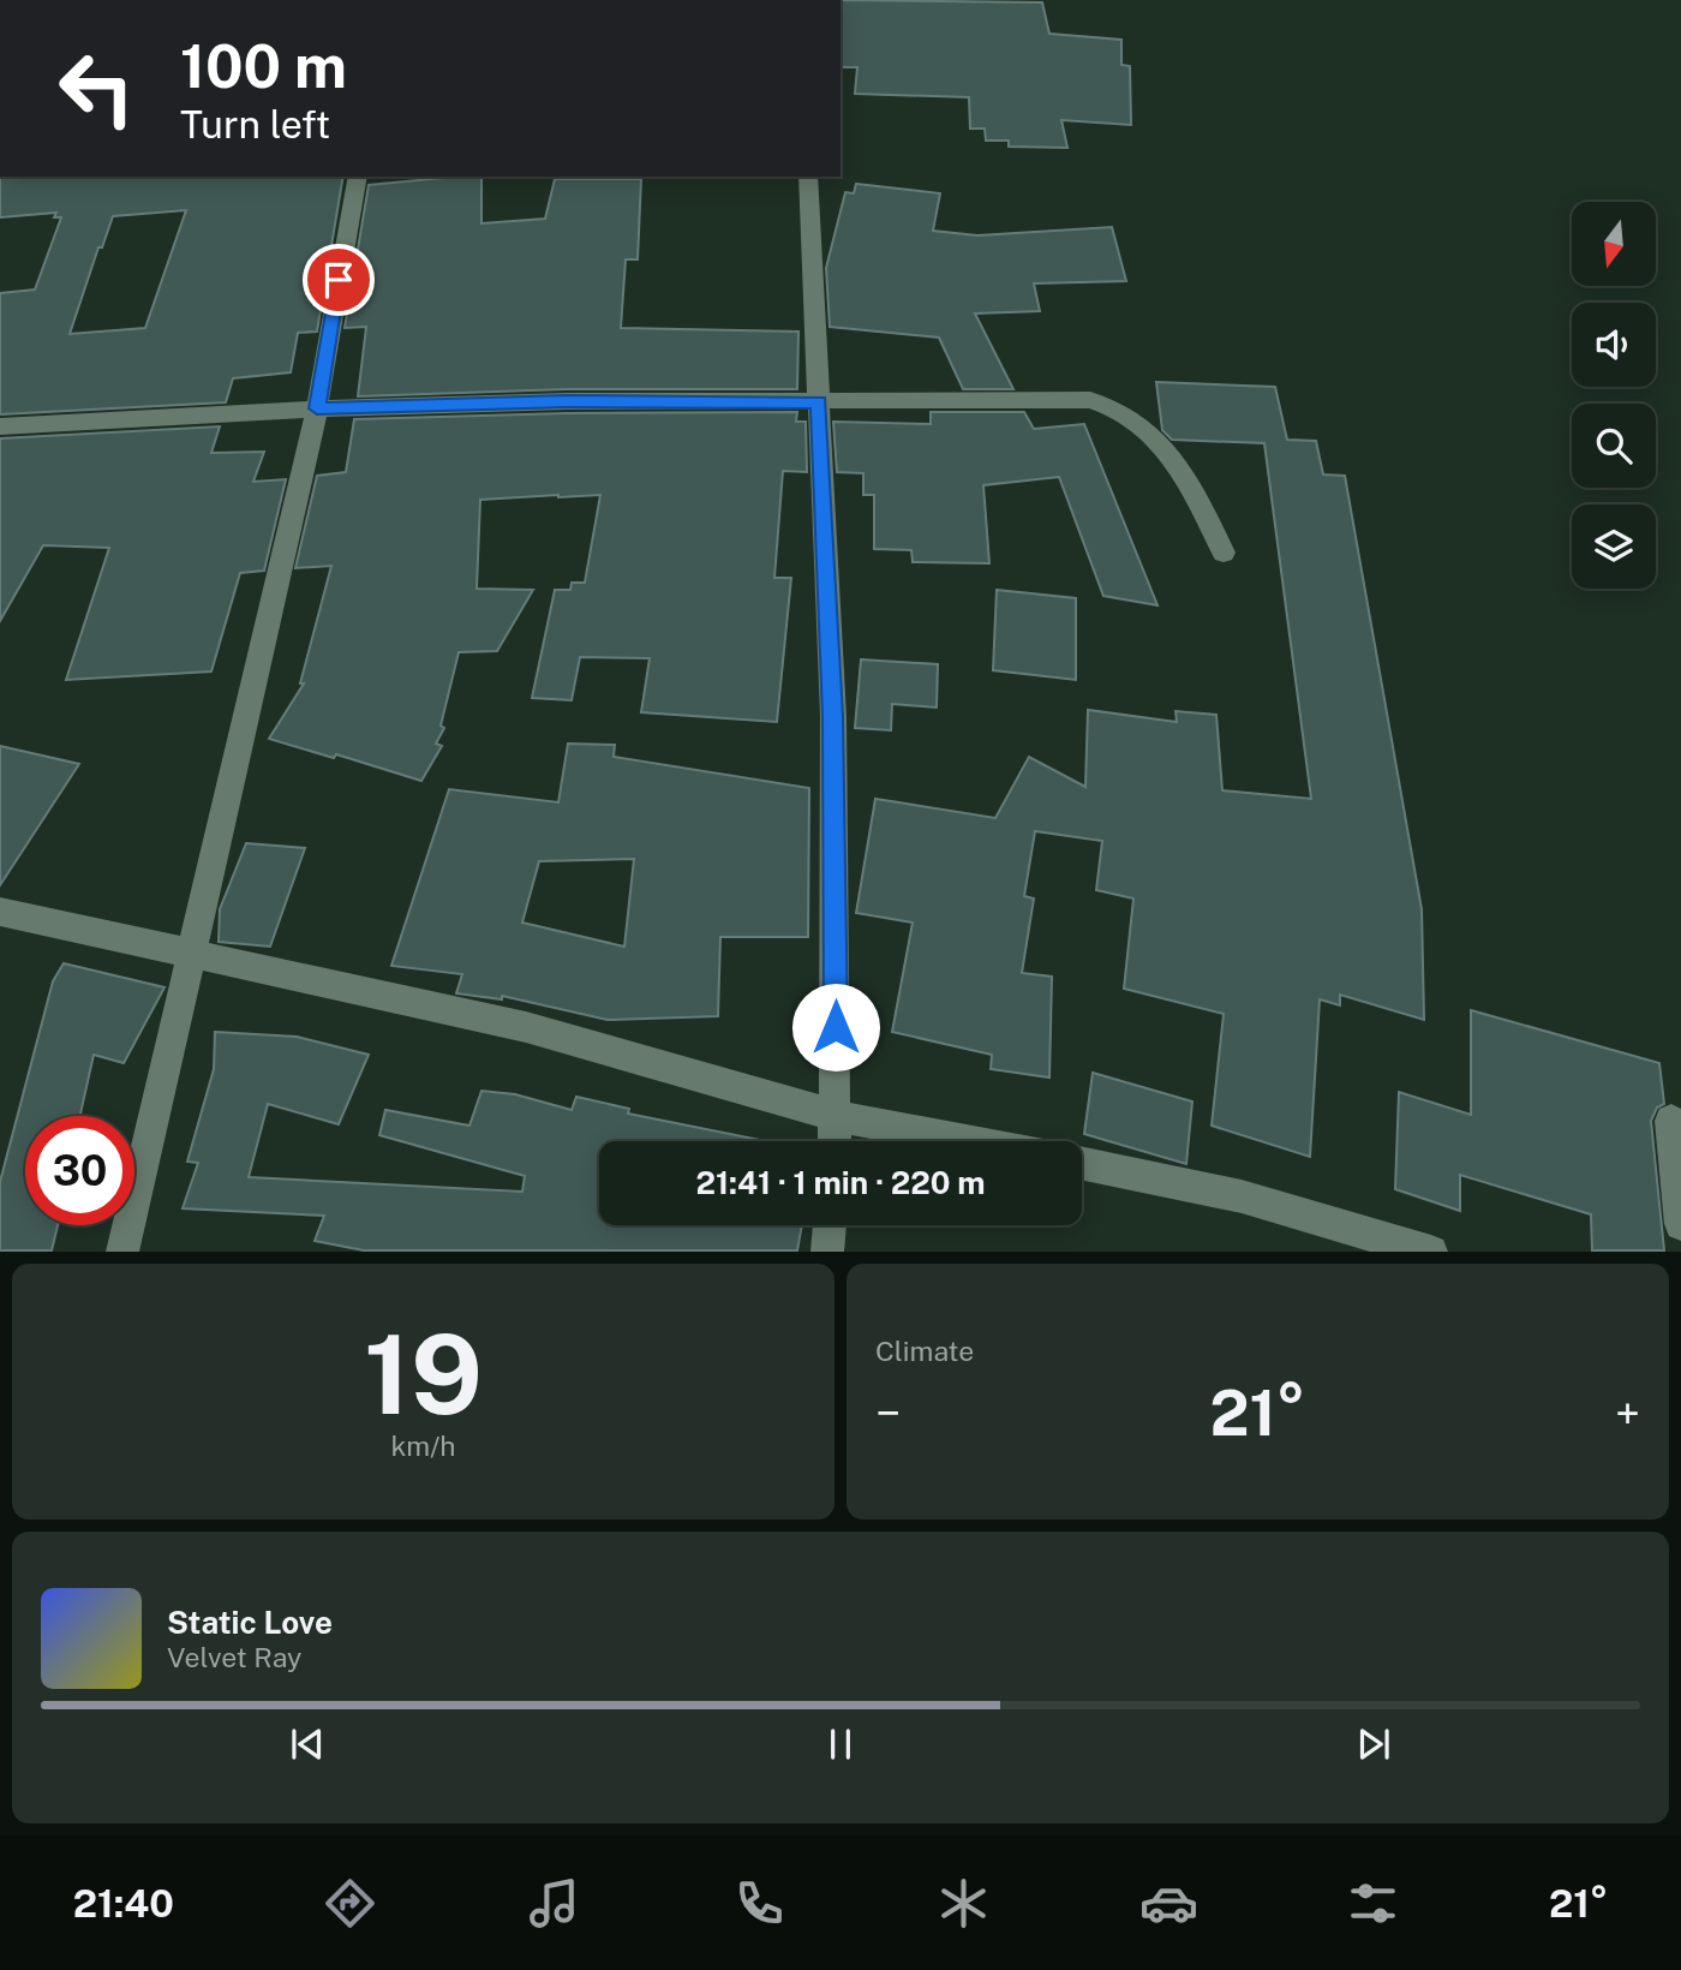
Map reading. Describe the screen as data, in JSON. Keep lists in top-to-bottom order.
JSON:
{
  "north": "bottom",
  "page": {
    "turn": ["100 m", "Turn left"],
    "limit": "30",
    "trip": "21:41 · 1 min · 220 m",
    "tile": [
      ["19", "km/h"],
      "Climate"
    ],
    "heat": ["−", "21°", "+"],
    "song": ["Static Love", "Velvet Ray"],
    "tabs": ["21:40", "21°"]
  }
}
